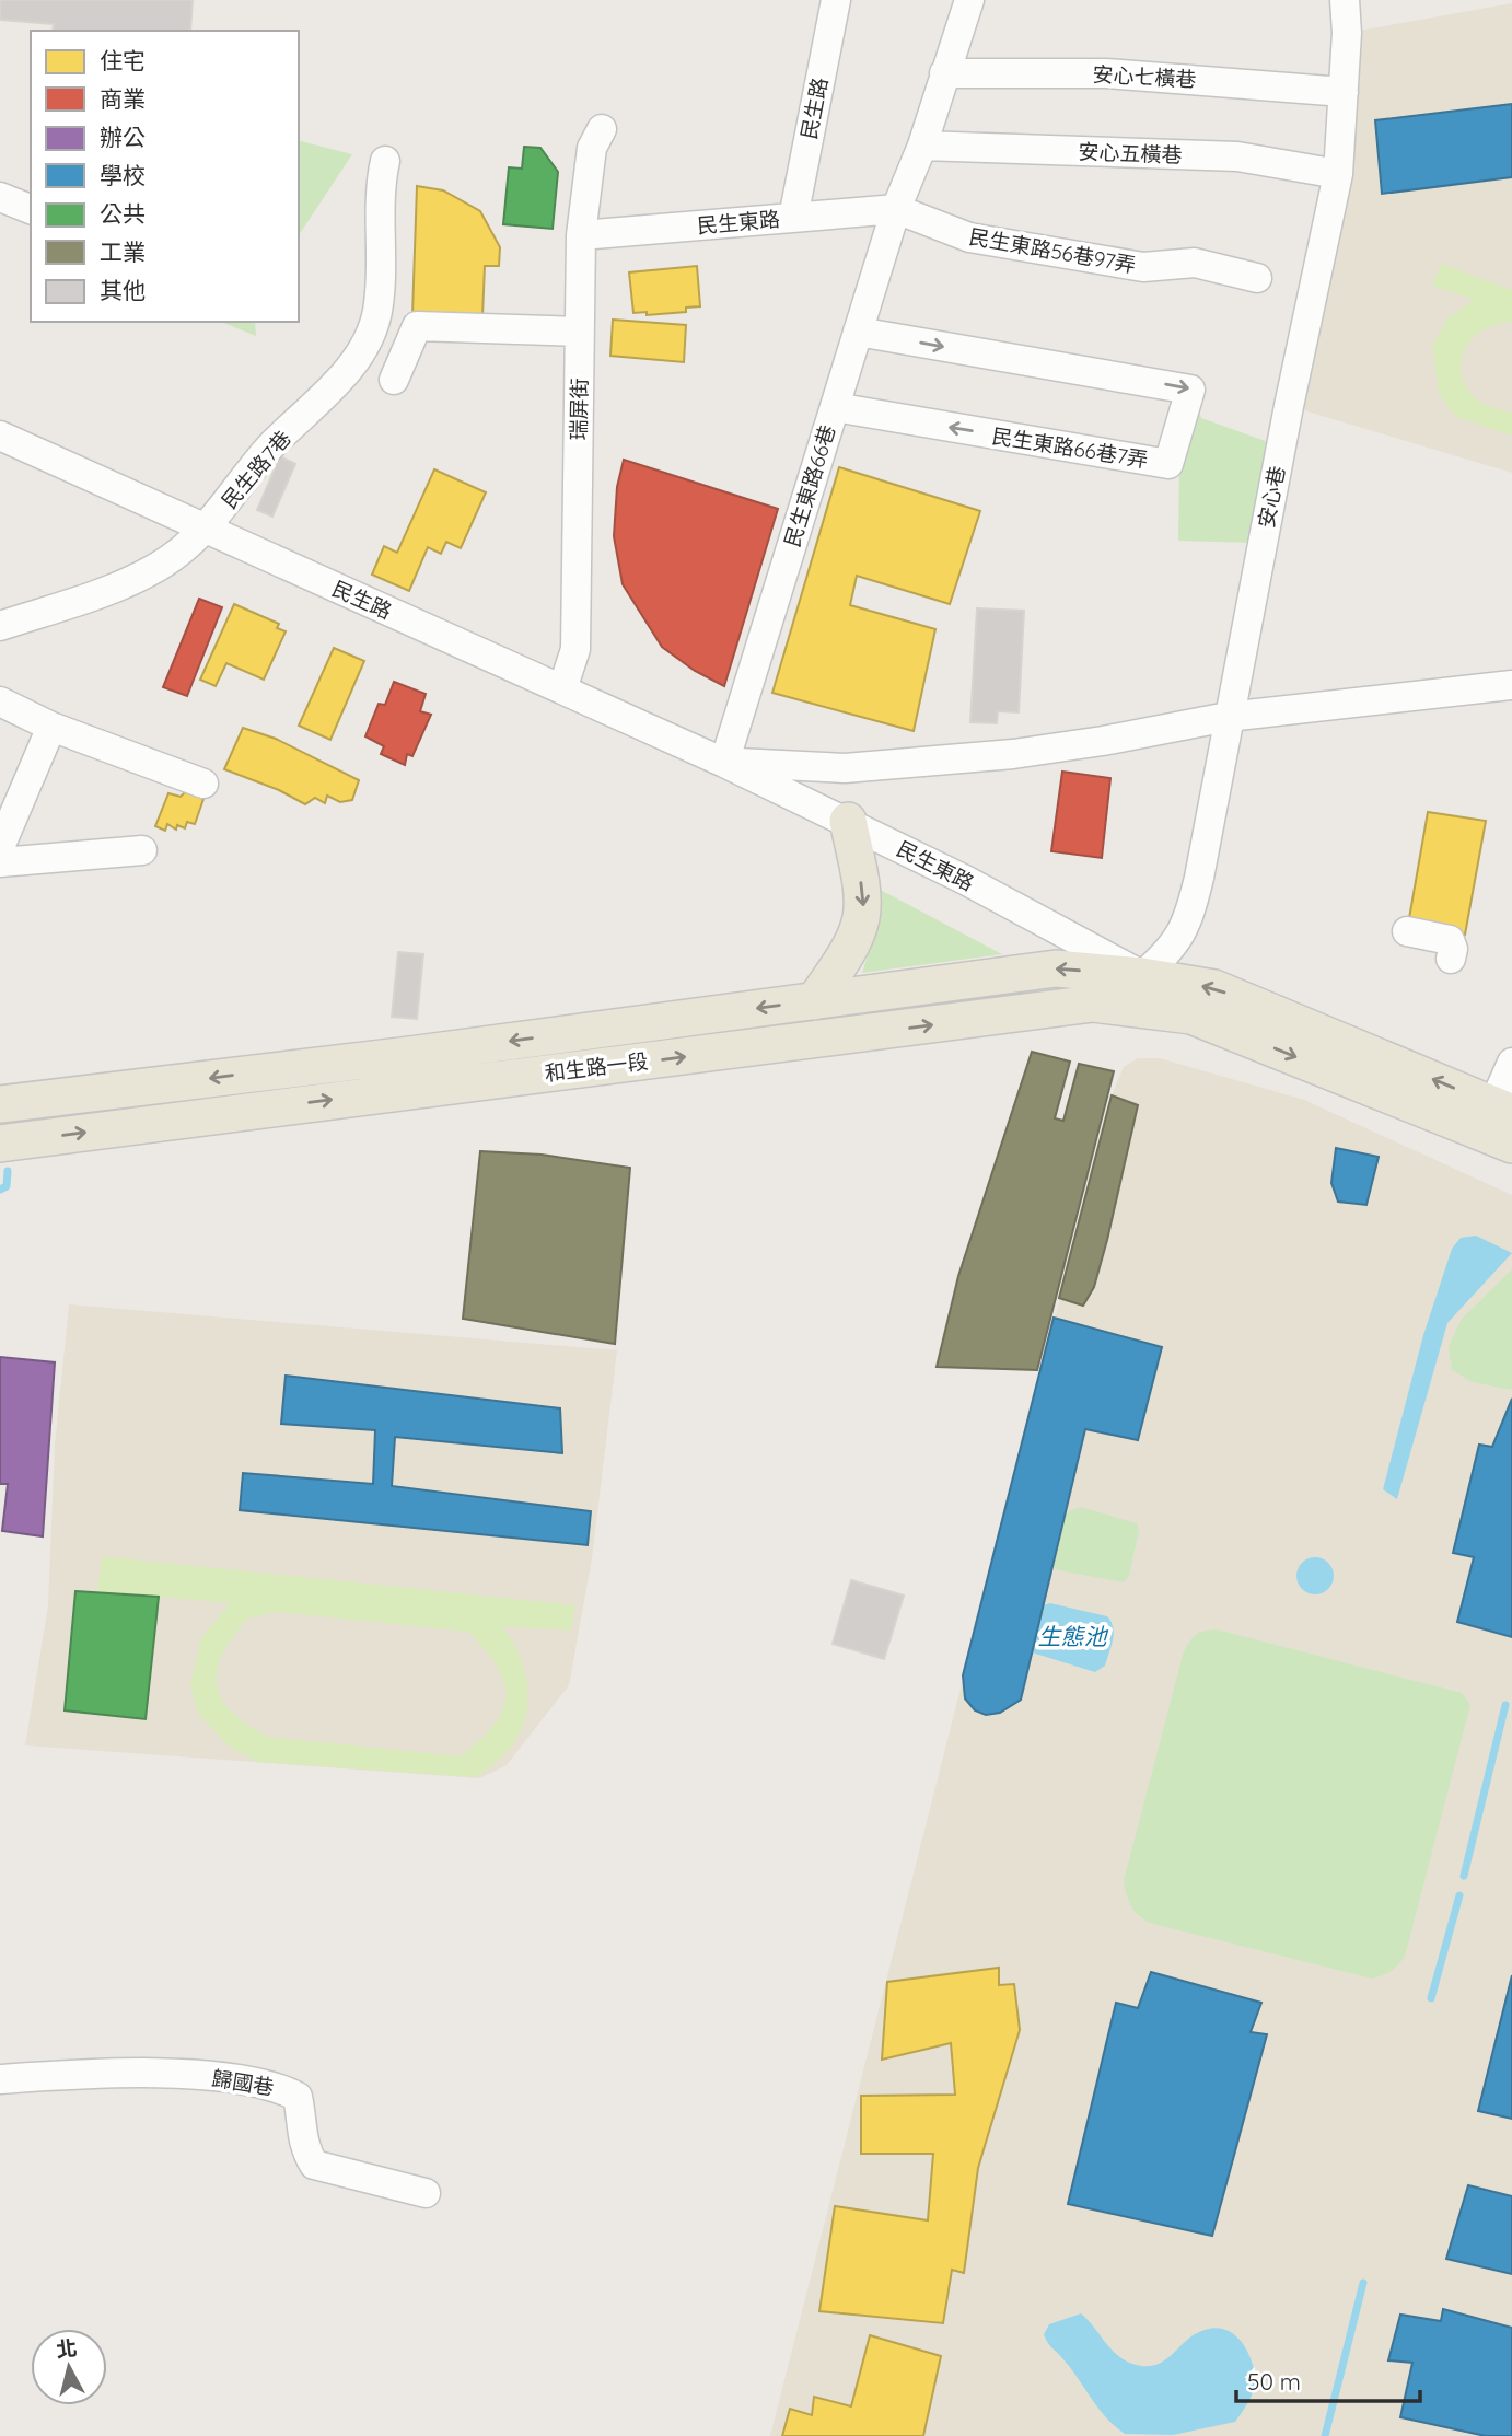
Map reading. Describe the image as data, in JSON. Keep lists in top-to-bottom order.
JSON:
{
  "streets": {
    "main road": ["民生東路", "和生路一段"],
    "street": [
      "安心七橫巷",
      "民生路",
      "安心五橫巷",
      "民生東路56巷97弄",
      "瑞屏街",
      "民生東路66巷7弄",
      "民生路7巷",
      "民生東路66巷",
      "安心巷",
      "歸國巷"
    ]
  },
  "crossings": [
    ["安心七橫巷", "安心巷"],
    ["民生路", "民生東路"],
    ["民生路", "瑞屏街"],
    ["民生路", "民生路7巷"],
    ["民生路", "民生東路66巷"],
    ["安心五橫巷", "安心巷"],
    ["民生東路", "民生東路56巷97弄"],
    ["民生東路", "瑞屏街"],
    ["民生東路", "民生東路66巷"],
    ["民生東路", "安心巷"],
    ["民生東路", "和生路一段"],
    ["民生東路56巷97弄", "民生東路66巷"],
    ["民生東路66巷7弄", "民生東路66巷"],
    ["安心巷", "和生路一段"]
  ],
  "water": ["生態池"],
  "legend": [
    "住宅",
    "商業",
    "辦公",
    "學校",
    "公共",
    "工業",
    "其他"
  ],
  "scale_bar": "50 m",
  "north": "top"
}
